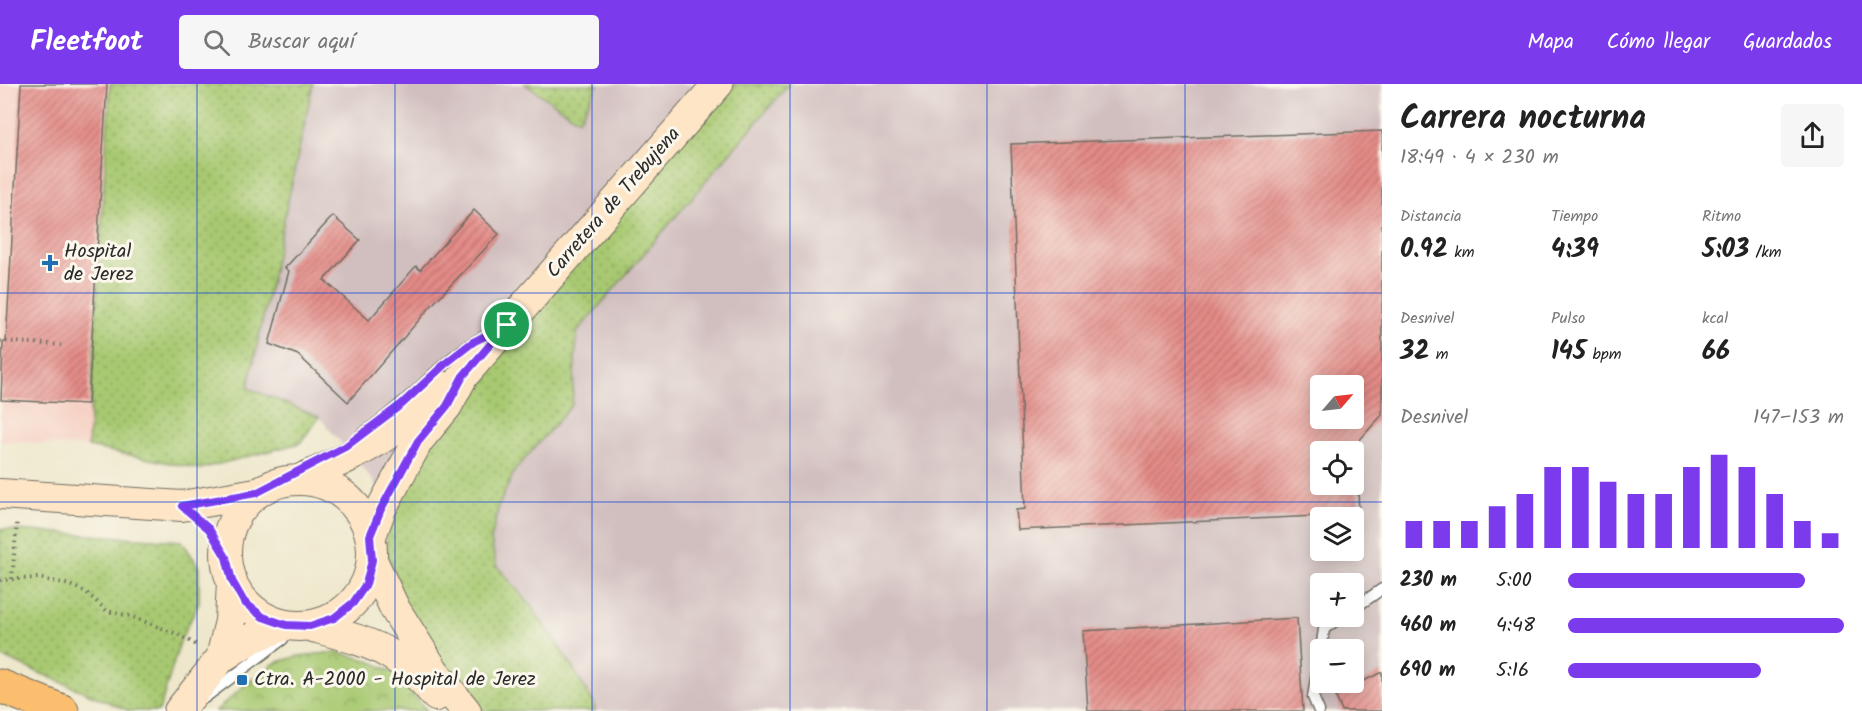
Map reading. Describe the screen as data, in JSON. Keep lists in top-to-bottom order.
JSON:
{
  "streets": {
    "main road": ["Carretera de Trebujena"]
  },
  "places": {
    "health": ["Hospital de Jerez"],
    "transit": ["Ctra. A-2000 - Hospital de Jerez"]
  },
  "north": "top right",
  "page": {
    "header": "Fleetfoot",
    "search": "Buscar aquí",
    "nav": ["Mapa", "Cómo llegar", "Guardados"],
    "heading": ["Carrera nocturna", "18:49 · 4 × 230 m"],
    "stats": [
      ["Distancia", "0.92 km"],
      ["Tiempo", "4:39"],
      ["Ritmo", "5:03 /km"],
      ["Desnivel", "32 m"],
      ["Pulso", "145 bpm"],
      ["kcal", "66"]
    ],
    "map_buttons": ["+", "−"],
    "chart": ["Desnivel", "147–153 m"],
    "list": [
      {
        "name": "230 m",
        "note": "5:00"
      },
      {
        "name": "460 m",
        "note": "4:48"
      },
      {
        "name": "690 m",
        "note": "5:16"
      }
    ]
  }
}
